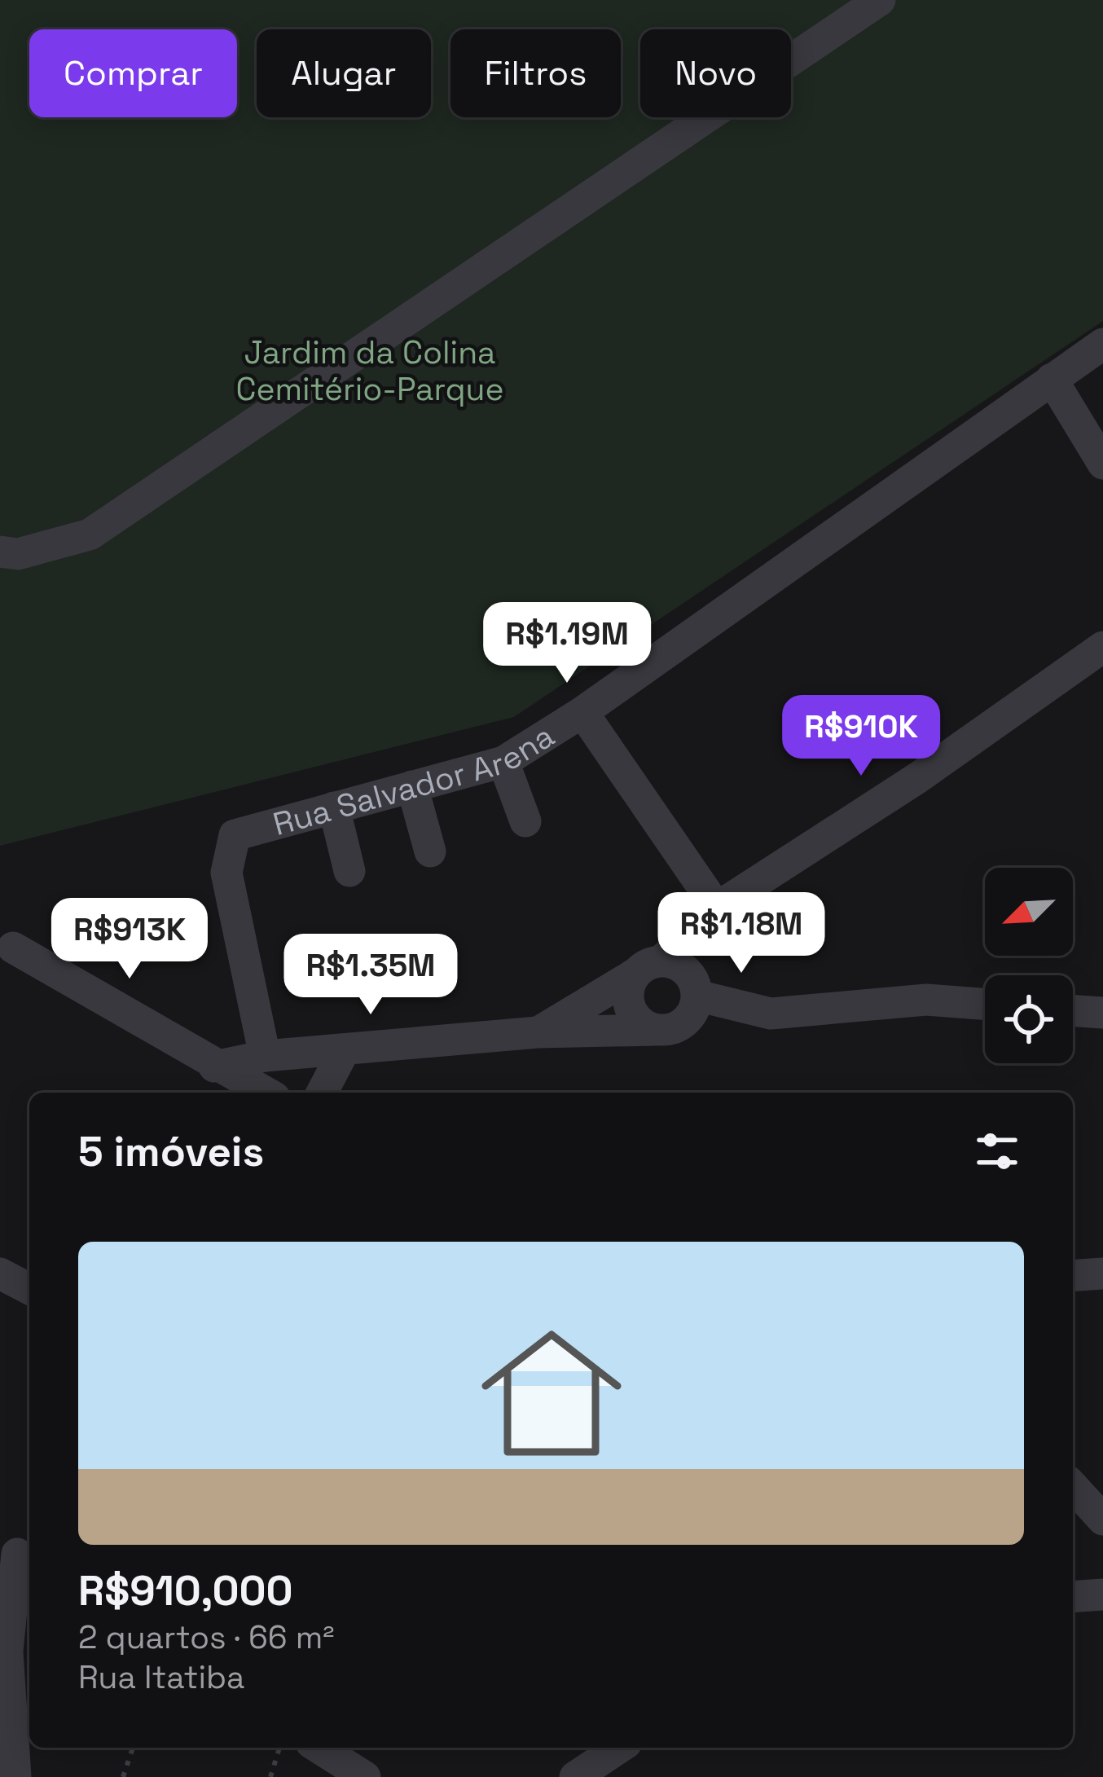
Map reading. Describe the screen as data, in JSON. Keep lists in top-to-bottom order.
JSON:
{
  "streets": {
    "street": ["Rua Salvador Arena"]
  },
  "parks": ["Jardim da Colina Cemitério-Parque"],
  "north": "bottom left",
  "page": {
    "chip": [
      "Comprar",
      "Alugar",
      "Filtros",
      "Novo"
    ],
    "price": [
      "R$1.19M",
      "R$910K",
      "R$1.18M",
      "R$913K",
      "R$1.35M"
    ],
    "heading": "5 imóveis",
    "list": [
      {
        "name": "R$910,000",
        "note": "2 quartos · 66 m² · Rua Itatiba"
      }
    ]
  }
}
